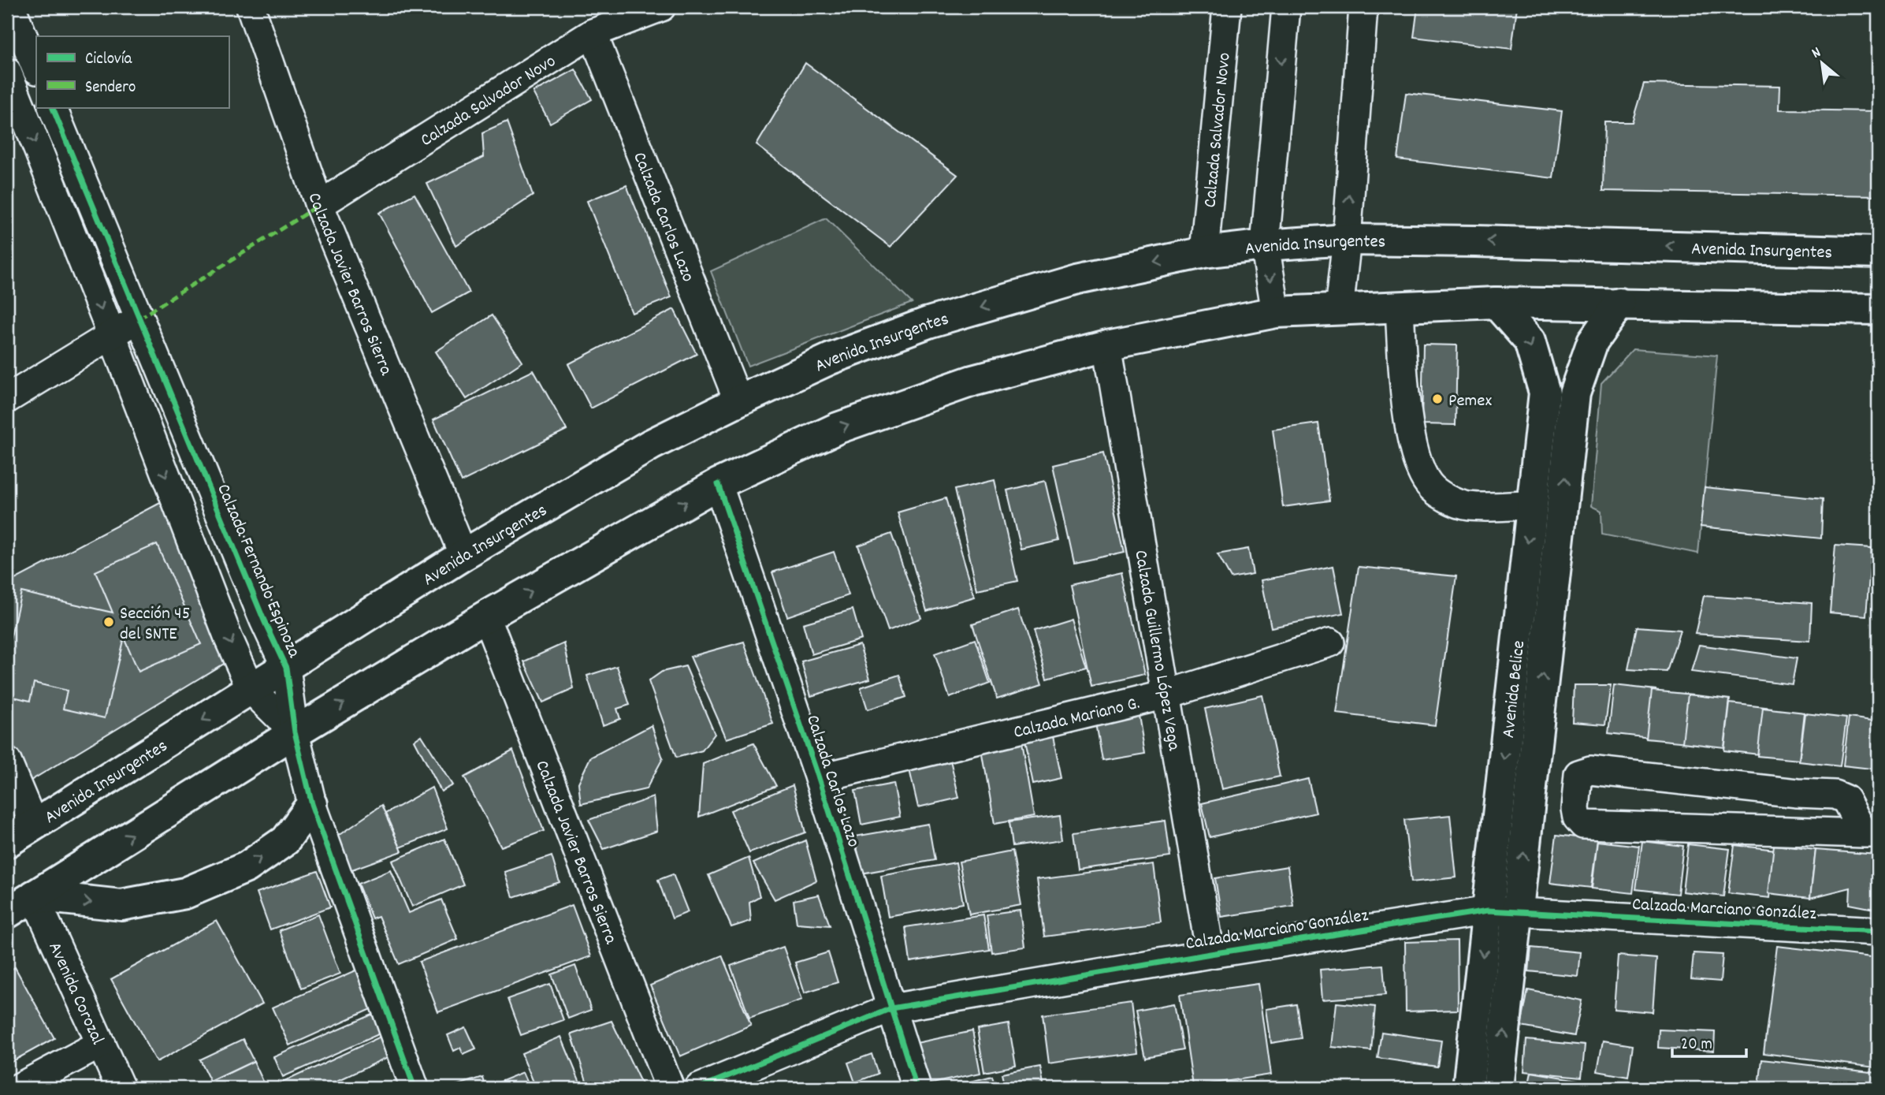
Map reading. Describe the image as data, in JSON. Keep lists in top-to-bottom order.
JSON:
{
  "streets": {
    "main road": ["Avenida Insurgentes", "Avenida Belice"],
    "street": [
      "Calzada Salvador Novo",
      "Calzada Carlos Lazo",
      "Calzada Javier Barros Sierra",
      "Calzada Fernando Espinoza",
      "Calzada Guillermo López Vega",
      "Calzada Mariano G.",
      "Calzada Marciano González",
      "Avenida Corozal"
    ]
  },
  "crossings": [
    ["Calzada Salvador Novo", "Calzada Carlos Lazo"],
    ["Calzada Salvador Novo", "Avenida Insurgentes"],
    ["Calzada Salvador Novo", "Calzada Javier Barros Sierra"],
    ["Calzada Carlos Lazo", "Avenida Insurgentes"],
    ["Calzada Carlos Lazo", "Calzada Mariano G."],
    ["Calzada Carlos Lazo", "Calzada Marciano González"],
    ["Avenida Insurgentes", "Calzada Javier Barros Sierra"],
    ["Avenida Insurgentes", "Calzada Fernando Espinoza"],
    ["Calzada Guillermo López Vega", "Calzada Mariano G."],
    ["Calzada Guillermo López Vega", "Calzada Marciano González"],
    ["Avenida Belice", "Calzada Marciano González"]
  ],
  "places": ["Pemex", "Sección 45 del SNTE"],
  "legend": ["Ciclovía", "Sendero"],
  "scale_bar": "20 m",
  "north": "top left"
}
